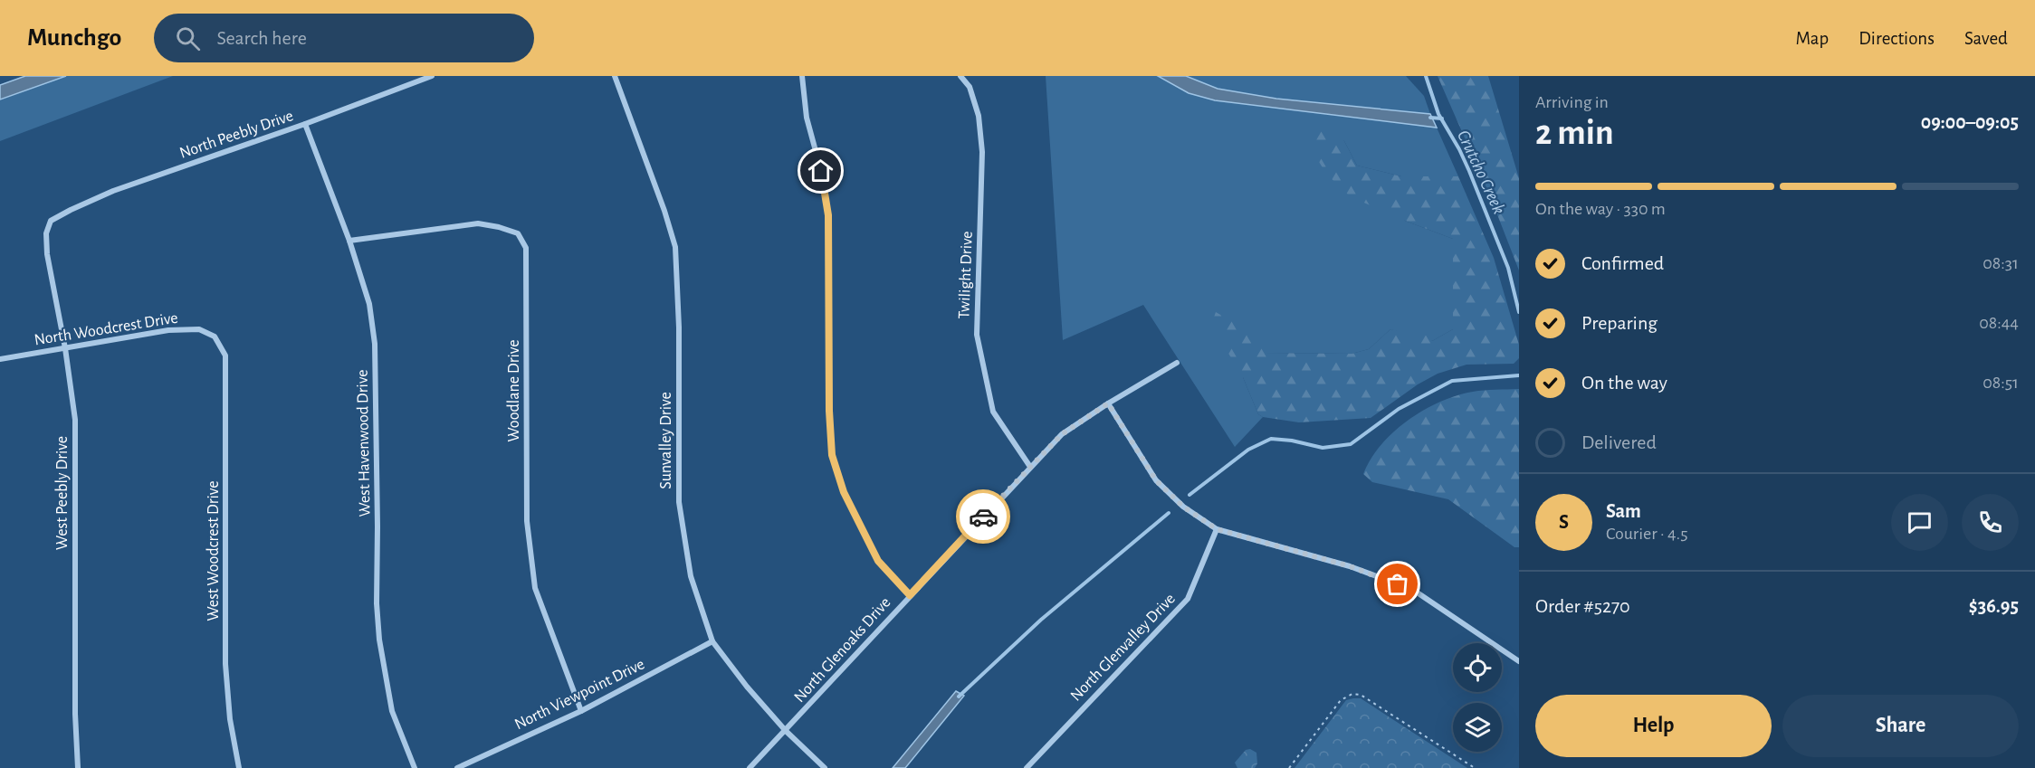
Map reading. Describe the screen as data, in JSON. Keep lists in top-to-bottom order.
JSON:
{
  "streets": {
    "street": [
      "North Peebly Drive",
      "Twilight Drive",
      "North Woodcrest Drive",
      "Woodlane Drive",
      "Sunvalley Drive",
      "West Havenwood Drive",
      "West Peebly Drive",
      "West Woodcrest Drive",
      "North Glenvalley Drive",
      "North Glenoaks Drive",
      "North Viewpoint Drive"
    ]
  },
  "crossings": [
    ["North Peebly Drive", "West Havenwood Drive"],
    ["North Peebly Drive", "West Peebly Drive"],
    ["Twilight Drive", "North Glenoaks Drive"],
    ["North Woodcrest Drive", "West Peebly Drive"],
    ["North Woodcrest Drive", "West Woodcrest Drive"],
    ["Woodlane Drive", "West Havenwood Drive"],
    ["Woodlane Drive", "North Viewpoint Drive"],
    ["Sunvalley Drive", "North Glenoaks Drive"],
    ["Sunvalley Drive", "North Viewpoint Drive"]
  ],
  "water": ["Crutcho Creek"],
  "page": {
    "header": "Munchgo",
    "search": "Search here",
    "nav": ["Map", "Directions", "Saved"],
    "heading": ["2 min", "Arriving in", "09:00–09:05"],
    "panel": [
      "Sam",
      "Courier · 4.5",
      "Order #5270",
      "$36.95"
    ],
    "bar": "On the way · 330 m",
    "list": [
      ["Confirmed", "08:31"],
      ["Preparing", "08:44"],
      ["On the way", "08:51"],
      "Delivered"
    ],
    "round": "S",
    "buttons": ["Help", "Share"]
  }
}
